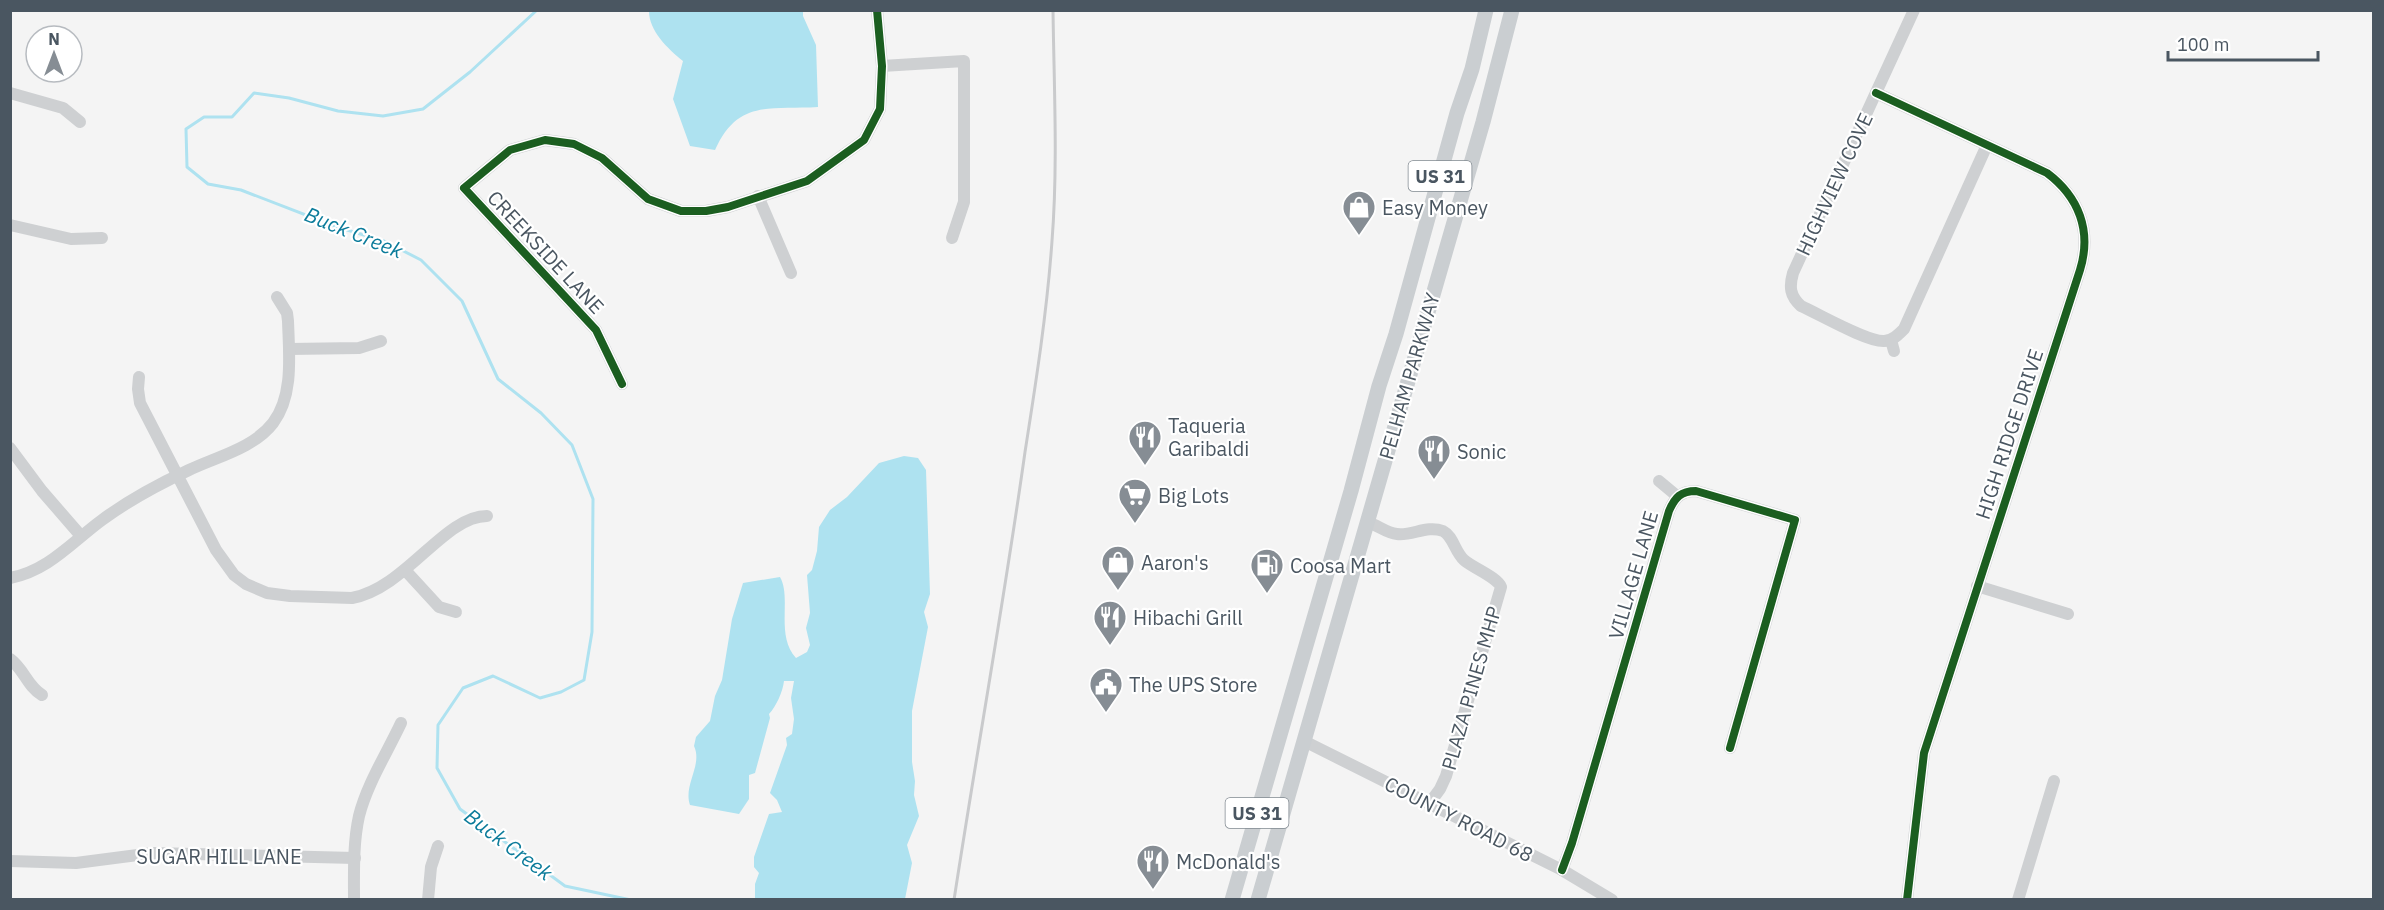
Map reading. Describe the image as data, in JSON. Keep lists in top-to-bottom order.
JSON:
{
  "streets": {
    "main road": ["US 31", "PELHAM PARKWAY"],
    "street": [
      "HIGHVIEW COVE",
      "CREEKSIDE LANE",
      "HIGH RIDGE DRIVE",
      "VILLAGE LANE",
      "PLAZA PINES MHP",
      "COUNTY ROAD 68",
      "SUGAR HILL LANE"
    ]
  },
  "crossings": [
    ["US 31", "PELHAM PARKWAY"],
    ["US 31", "COUNTY ROAD 68"],
    ["HIGHVIEW COVE", "HIGH RIDGE DRIVE"],
    ["PELHAM PARKWAY", "PLAZA PINES MHP"],
    ["PELHAM PARKWAY", "COUNTY ROAD 68"],
    ["VILLAGE LANE", "COUNTY ROAD 68"],
    ["PLAZA PINES MHP", "COUNTY ROAD 68"]
  ],
  "water": ["Buck Creek"],
  "places": {
    "shop": ["Easy Money", "Aaron's"],
    "restaurant": [
      "Taqueria Garibaldi",
      "Sonic",
      "Hibachi Grill",
      "McDonald's"
    ],
    "supermarket": ["Big Lots"],
    "fuel station": ["Coosa Mart"],
    "public building": ["The UPS Store"]
  },
  "scale_bar": "100 m",
  "north": "top"
}
